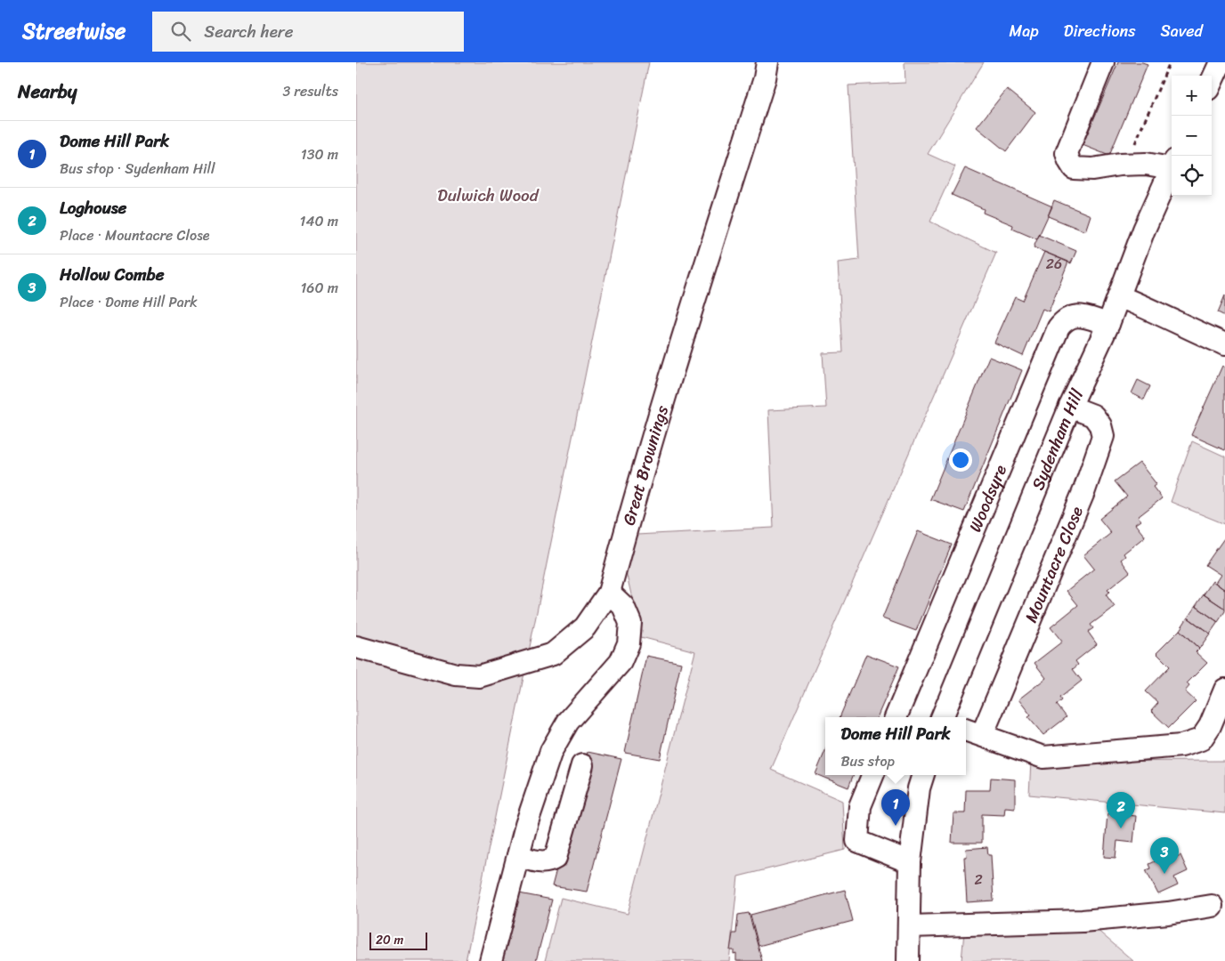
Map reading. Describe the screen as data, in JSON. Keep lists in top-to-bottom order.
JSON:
{
  "streets": {
    "street": [
      "Sydenham Hill",
      "Great Brownings",
      "Woodsyre",
      "Mountacre Close"
    ]
  },
  "crossings": [
    ["Sydenham Hill", "Woodsyre"],
    ["Sydenham Hill", "Mountacre Close"]
  ],
  "parks": ["Dulwich Wood"],
  "house_numbers": ["26", "2"],
  "scale_bar": "20 m",
  "page": {
    "header": "Streetwise",
    "search": "Search here",
    "nav": ["Map", "Directions", "Saved"],
    "heading": ["Nearby", "3 results"],
    "map_buttons": ["+", "−"],
    "list": [
      {
        "mark": "1",
        "name": "Dome Hill Park",
        "note": "Bus stop · Sydenham Hill",
        "value": "130 m"
      },
      {
        "mark": "2",
        "name": "Loghouse",
        "note": "Place · Mountacre Close",
        "value": "140 m"
      },
      {
        "mark": "3",
        "name": "Hollow Combe",
        "note": "Place · Dome Hill Park",
        "value": "160 m"
      }
    ],
    "popup": ["Dome Hill Park", "Bus stop"],
    "pins": ["1", "2", "3"],
    "scale": "20 m"
  }
}
